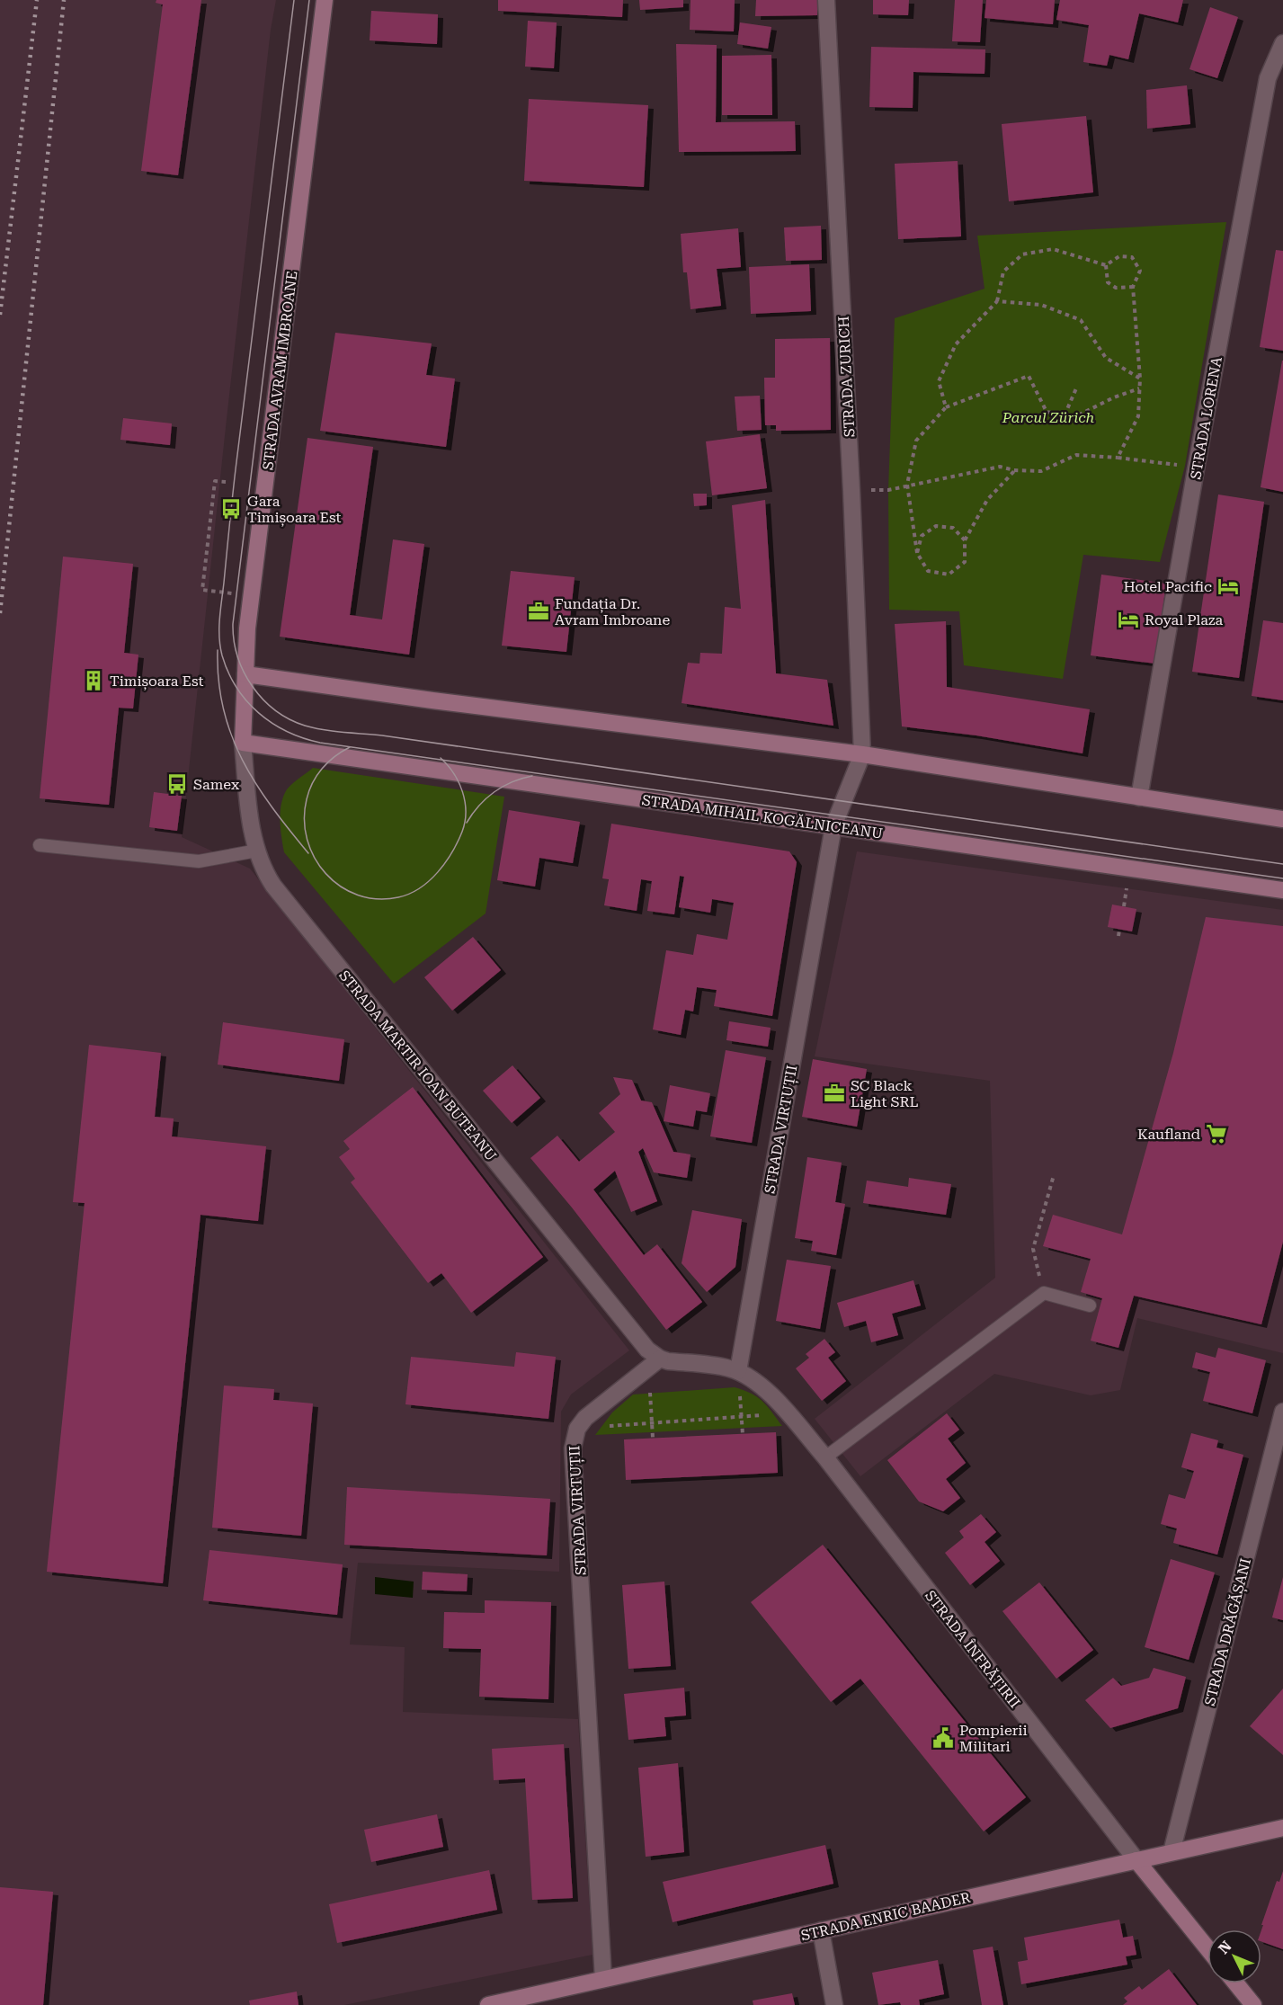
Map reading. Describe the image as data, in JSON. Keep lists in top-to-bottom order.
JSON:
{
  "streets": {
    "street": [
      "STRADA AVRAM IMBROANE",
      "STRADA ZURICH",
      "STRADA LORENA",
      "STRADA MIHAIL KOGĂLNICEANU",
      "STRADA MARTIR IOAN BUTEANU",
      "STRADA VIRTUȚII",
      "STRADA DRĂGĂȘANI",
      "STRADA ÎNFRĂȚIRII",
      "STRADA ENRIC BAADER"
    ]
  },
  "crossings": [
    ["STRADA AVRAM IMBROANE", "STRADA MIHAIL KOGĂLNICEANU"],
    ["STRADA AVRAM IMBROANE", "STRADA MARTIR IOAN BUTEANU"],
    ["STRADA ZURICH", "STRADA VIRTUȚII"],
    ["STRADA MIHAIL KOGĂLNICEANU", "STRADA MARTIR IOAN BUTEANU"],
    ["STRADA MIHAIL KOGĂLNICEANU", "STRADA VIRTUȚII"],
    ["STRADA MARTIR IOAN BUTEANU", "STRADA VIRTUȚII"],
    ["STRADA VIRTUȚII", "STRADA ÎNFRĂȚIRII"],
    ["STRADA VIRTUȚII", "STRADA ENRIC BAADER"],
    ["STRADA DRĂGĂȘANI", "STRADA ENRIC BAADER"],
    ["STRADA ÎNFRĂȚIRII", "STRADA ENRIC BAADER"]
  ],
  "parks": ["Parcul Zürich"],
  "places": {
    "bus stop": ["Gara Timișoara Est", "Samex"],
    "hotel": ["Hotel Pacific", "Royal Plaza"],
    "office": ["Fundația Dr. Avram Imbroane", "SC Black Light SRL"],
    "building": ["Timișoara Est"],
    "supermarket": ["Kaufland"],
    "public building": ["Pompierii Militari"]
  },
  "north": "top left"
}
